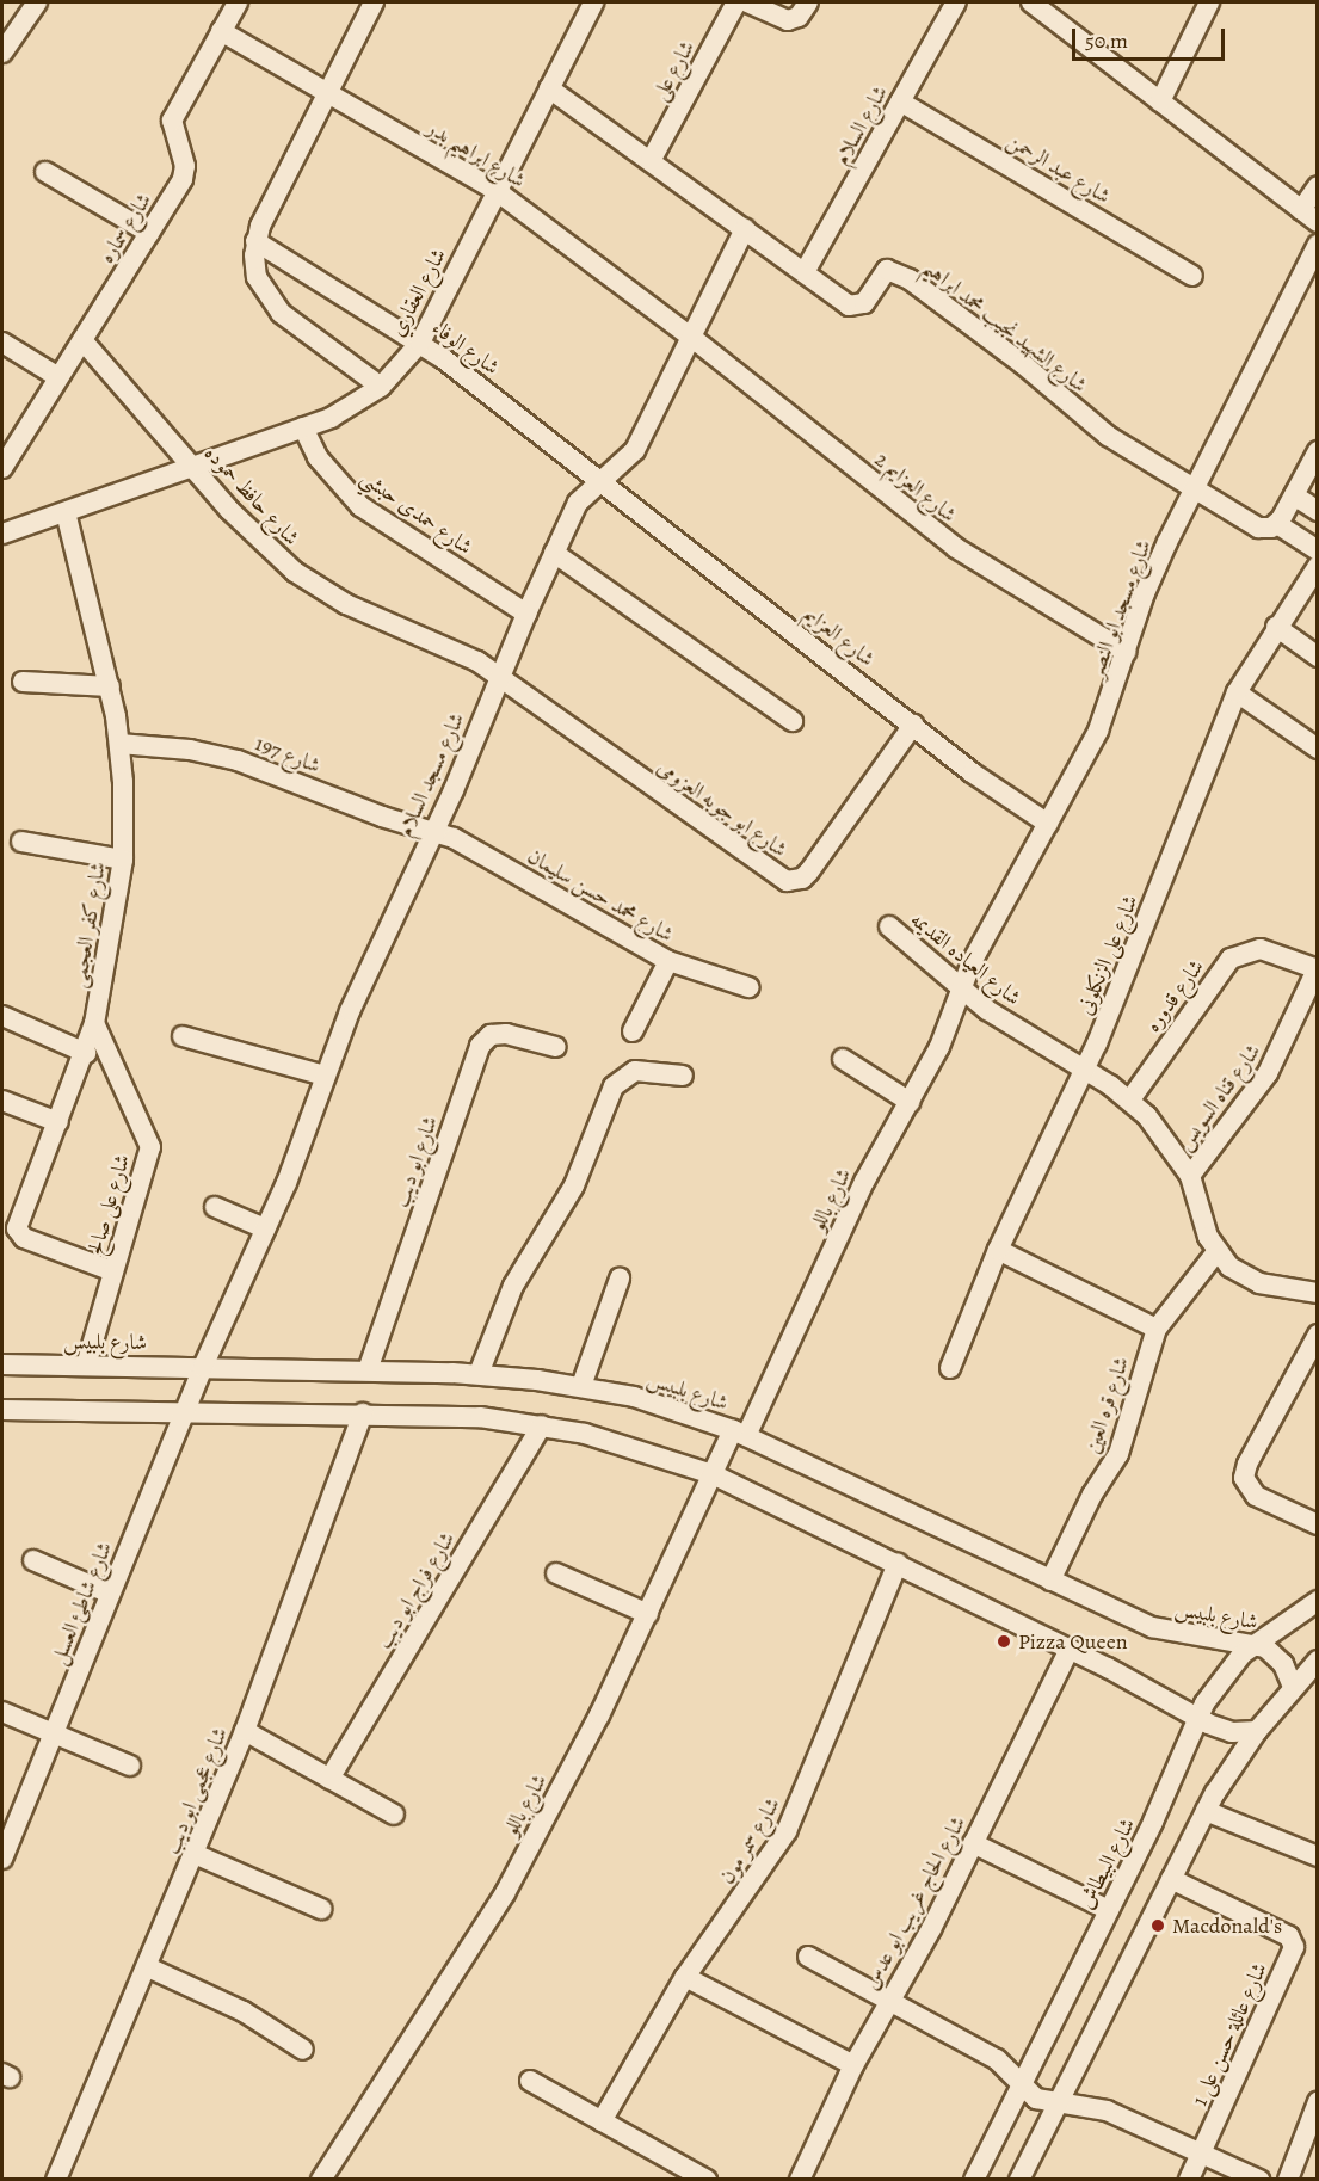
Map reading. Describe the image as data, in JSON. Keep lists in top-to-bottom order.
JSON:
{
  "streets": {
    "street": [
      "شارع على",
      "شارع السلام",
      "شارع ابراهيم بدر",
      "شارع عبد الرحمن",
      "شارع سماره",
      "شارع العقاري",
      "شارع الشهيد نجيب محمد ابراهيم",
      "شارع الوفاء",
      "شارع العزايم 2",
      "شارع حافظ حموده",
      "شارع حمدى حبشي",
      "شارع مسجد ابو النصر",
      "شارع العزايم",
      "شارع 197",
      "شارع مسجد السلام",
      "شارع ابو جوبه العزومى",
      "شارع محمد حسن سليمان",
      "شارع كفر العجمى",
      "شارع على الزنكلونى",
      "شارع العياده القديمه",
      "شارع قدوره",
      "شارع قناه السويس",
      "شارع ابو ديب",
      "شارع باللو",
      "شارع على صالح",
      "شارع بلبيس",
      "شارع قره العين",
      "شارع فراج ابو ديب",
      "شارع شاطئ العسل",
      "شارع عجمى ابو ديب",
      "شارع سمر مون",
      "شارع البيطاش",
      "شارع الحاج غريب ابو عدس",
      "شارع عائلة حسن على 1"
    ]
  },
  "crossings": [
    ["شارع على", "شارع الشهيد نجيب محمد ابراهيم"],
    ["شارع السلام", "شارع عبد الرحمن"],
    ["شارع السلام", "شارع الشهيد نجيب محمد ابراهيم"],
    ["شارع ابراهيم بدر", "شارع سماره"],
    ["شارع ابراهيم بدر", "شارع العقاري"],
    ["شارع ابراهيم بدر", "شارع العزايم 2"],
    ["شارع ابراهيم بدر", "شارع مسجد السلام"],
    ["شارع سماره", "شارع حافظ حموده"],
    ["شارع العقاري", "شارع الشهيد نجيب محمد ابراهيم"],
    ["شارع العقاري", "شارع الوفاء"],
    ["شارع العقاري", "شارع حافظ حموده"],
    ["شارع العقاري", "شارع حمدى حبشي"],
    ["شارع العقاري", "شارع كفر العجمى"],
    ["شارع الشهيد نجيب محمد ابراهيم", "شارع مسجد ابو النصر"],
    ["شارع الشهيد نجيب محمد ابراهيم", "شارع مسجد السلام"],
    ["شارع الوفاء", "شارع العزايم"],
    ["شارع الوفاء", "شارع مسجد السلام"],
    ["شارع العزايم 2", "شارع مسجد ابو النصر"],
    ["شارع العزايم 2", "شارع مسجد السلام"],
    ["شارع حافظ حموده", "شارع مسجد السلام"],
    ["شارع حافظ حموده", "شارع ابو جوبه العزومى"],
    ["شارع حمدى حبشي", "شارع مسجد السلام"],
    ["شارع مسجد ابو النصر", "شارع العزايم"],
    ["شارع مسجد ابو النصر", "شارع العياده القديمه"],
    ["شارع مسجد ابو النصر", "شارع باللو"],
    ["شارع العزايم", "شارع مسجد السلام"],
    ["شارع العزايم", "شارع ابو جوبه العزومى"],
    ["شارع 197", "شارع مسجد السلام"],
    ["شارع 197", "شارع محمد حسن سليمان"],
    ["شارع 197", "شارع كفر العجمى"],
    ["شارع مسجد السلام", "شارع ابو جوبه العزومى"],
    ["شارع مسجد السلام", "شارع محمد حسن سليمان"],
    ["شارع مسجد السلام", "شارع بلبيس"],
    ["شارع مسجد السلام", "شارع شاطئ العسل"],
    ["شارع كفر العجمى", "شارع على صالح"],
    ["شارع على الزنكلونى", "شارع العياده القديمه"],
    ["شارع العياده القديمه", "شارع قدوره"],
    ["شارع العياده القديمه", "شارع قناه السويس"],
    ["شارع العياده القديمه", "شارع باللو"],
    ["شارع العياده القديمه", "شارع قره العين"],
    ["شارع قدوره", "شارع قناه السويس"],
    ["شارع ابو ديب", "شارع بلبيس"],
    ["شارع باللو", "شارع بلبيس"],
    ["شارع على صالح", "شارع بلبيس"],
    ["شارع بلبيس", "شارع قره العين"],
    ["شارع بلبيس", "شارع شاطئ العسل"],
    ["شارع بلبيس", "شارع البيطاش"]
  ],
  "places": ["Pizza Queen", "Macdonald's"],
  "scale_bar": "50 m"
}
